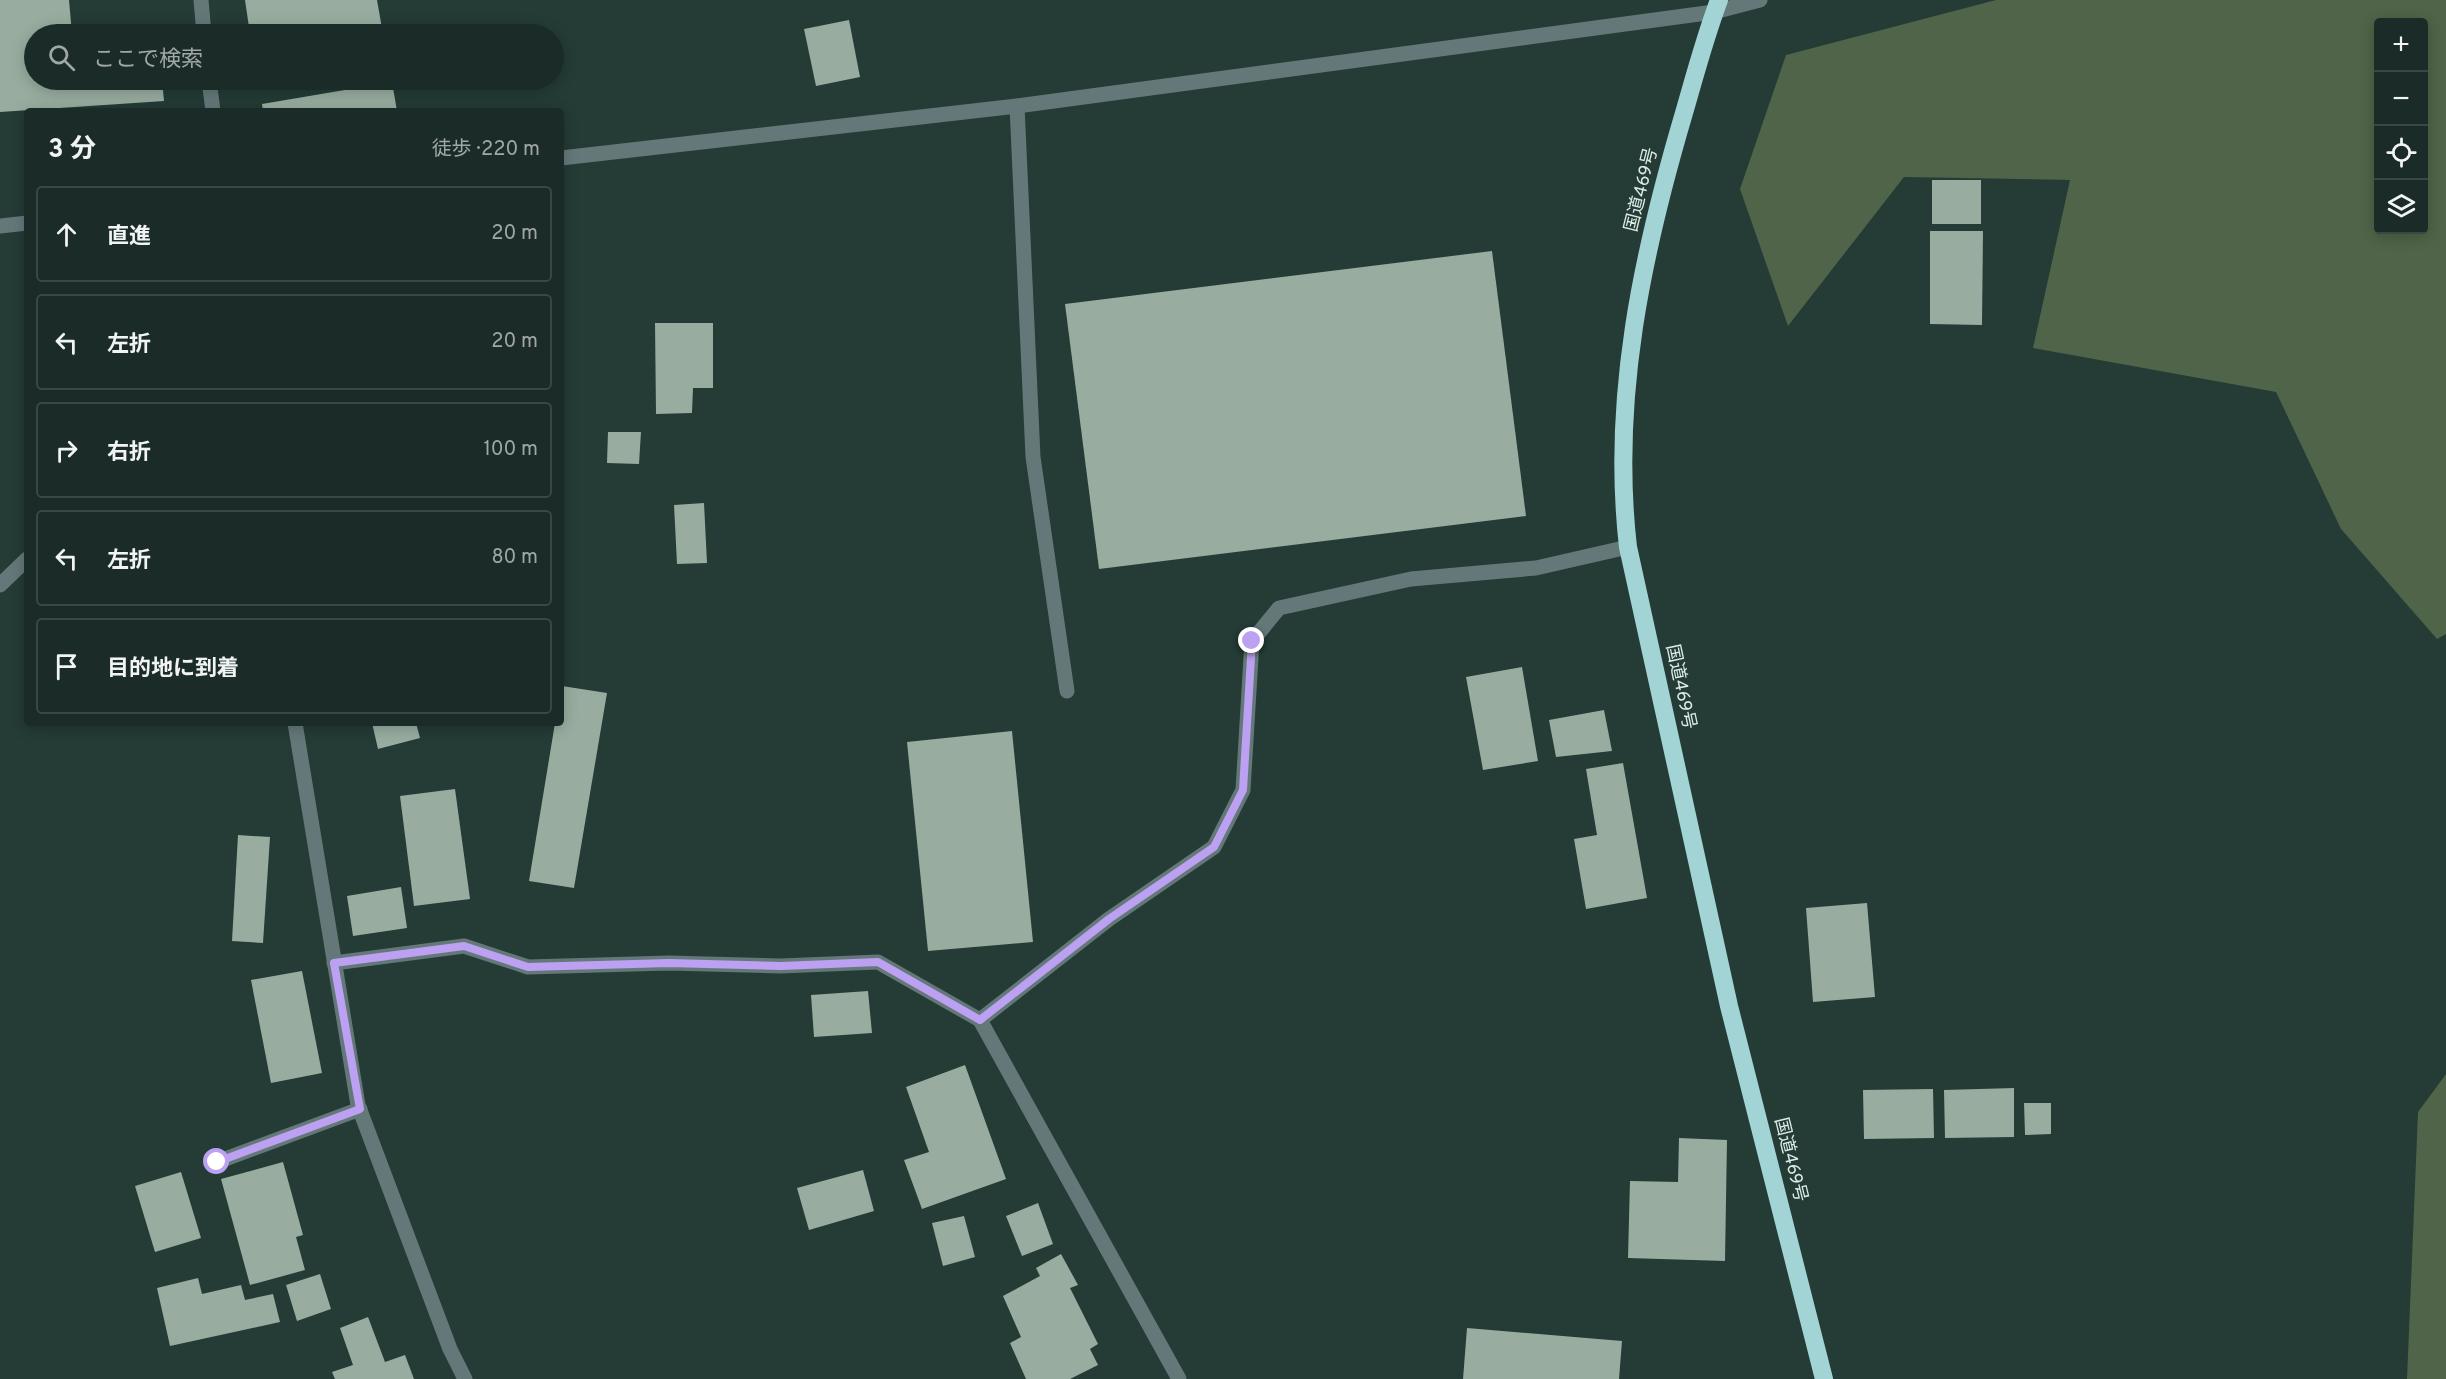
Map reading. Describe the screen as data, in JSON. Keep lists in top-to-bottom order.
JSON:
{
  "streets": {
    "highway": ["国道469号"]
  },
  "page": {
    "map_buttons": ["+", "−"],
    "search": "ここで検索",
    "heading": ["3 分", "徒歩 · 220 m"],
    "list": [
      ["直進", "20 m"],
      ["左折", "20 m"],
      ["右折", "100 m"],
      ["左折", "80 m"],
      "目的地に到着"
    ]
  }
}
